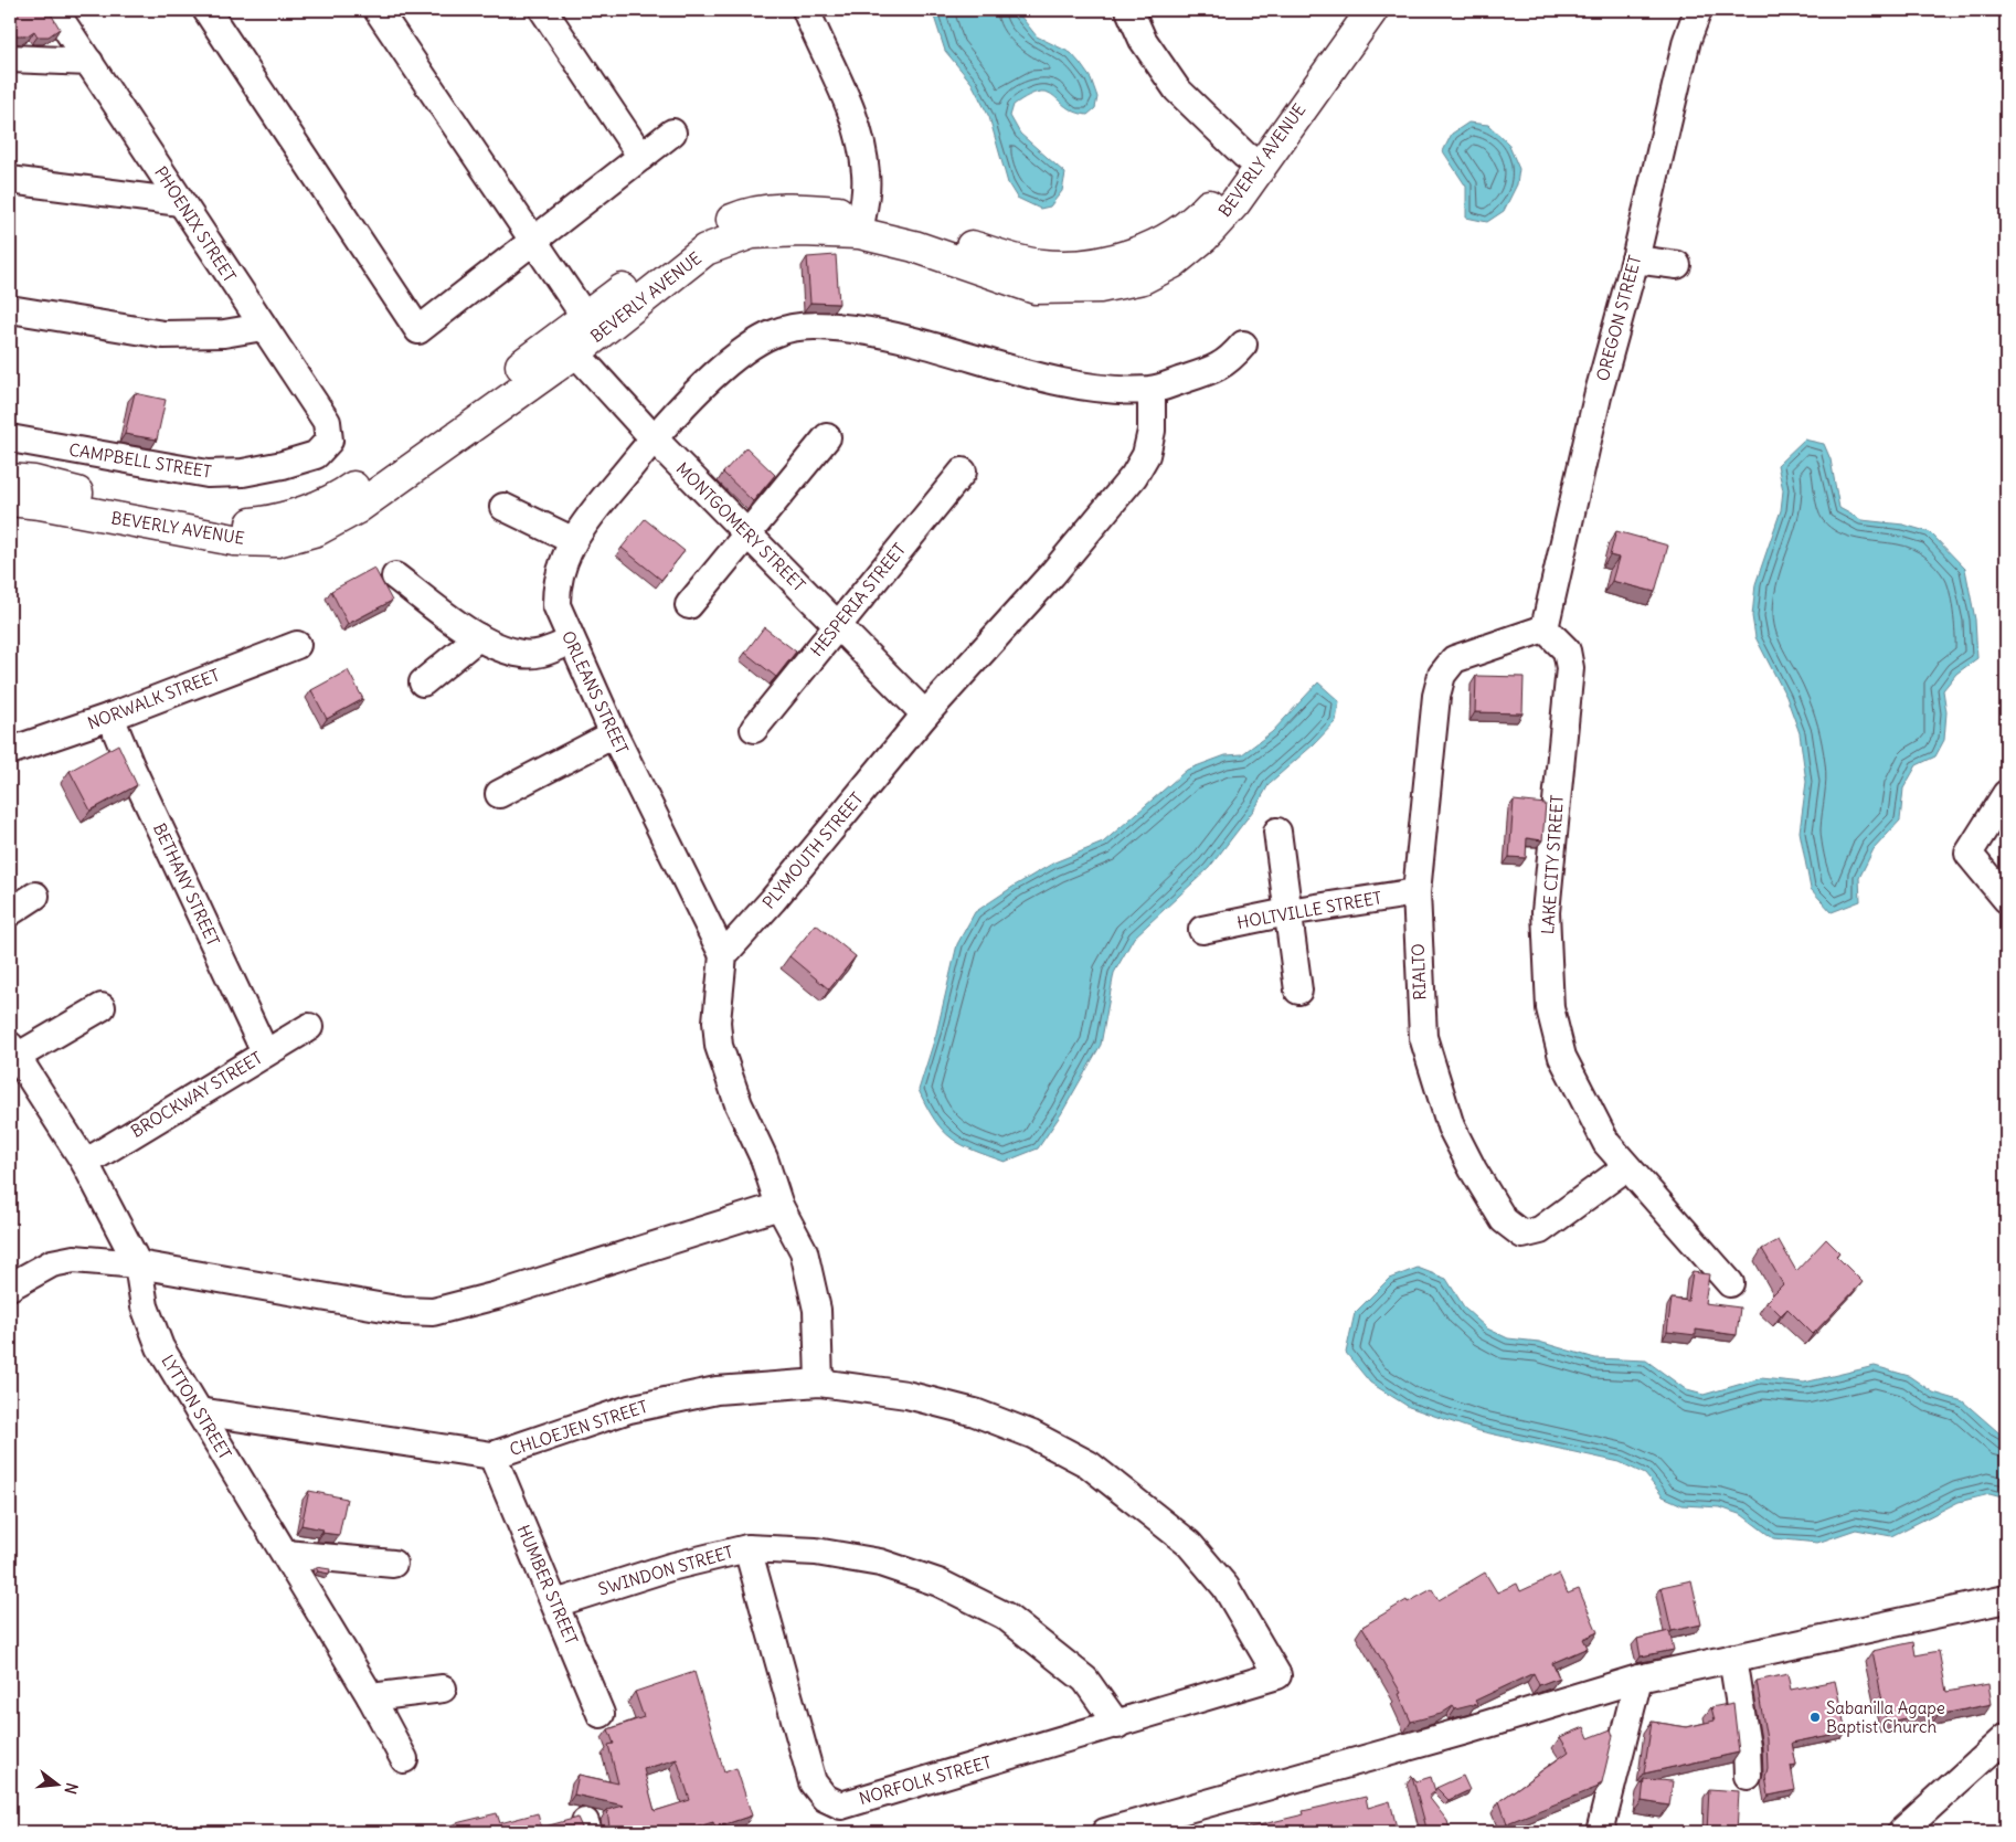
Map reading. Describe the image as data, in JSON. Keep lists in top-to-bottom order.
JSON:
{
  "streets": {
    "street": [
      "BEVERLY AVENUE",
      "PHOENIX STREET",
      "OREGON STREET",
      "CAMPBELL STREET",
      "MONTGOMERY STREET",
      "HESPERIA STREET",
      "ORLEANS STREET",
      "NORWALK STREET",
      "PLYMOUTH STREET",
      "LAKE CITY STREET",
      "BETHANY STREET",
      "HOLTVILLE STREET",
      "RIALTO",
      "BROCKWAY STREET",
      "LYTTON STREET",
      "CHLOEJEN STREET",
      "SWINDON STREET",
      "HUMBER STREET",
      "NORFOLK STREET"
    ]
  },
  "crossings": [
    ["BEVERLY AVENUE", "MONTGOMERY STREET"],
    ["PHOENIX STREET", "CAMPBELL STREET"],
    ["OREGON STREET", "LAKE CITY STREET"],
    ["OREGON STREET", "RIALTO"],
    ["MONTGOMERY STREET", "HESPERIA STREET"],
    ["MONTGOMERY STREET", "ORLEANS STREET"],
    ["MONTGOMERY STREET", "PLYMOUTH STREET"],
    ["ORLEANS STREET", "PLYMOUTH STREET"],
    ["NORWALK STREET", "BETHANY STREET"],
    ["LAKE CITY STREET", "RIALTO"],
    ["BETHANY STREET", "BROCKWAY STREET"],
    ["HOLTVILLE STREET", "RIALTO"],
    ["BROCKWAY STREET", "LYTTON STREET"],
    ["LYTTON STREET", "CHLOEJEN STREET"],
    ["CHLOEJEN STREET", "HUMBER STREET"],
    ["CHLOEJEN STREET", "NORFOLK STREET"],
    ["SWINDON STREET", "HUMBER STREET"],
    ["SWINDON STREET", "NORFOLK STREET"]
  ],
  "places": ["Sabanilla Agape Baptist Church"],
  "north": "right"
}
